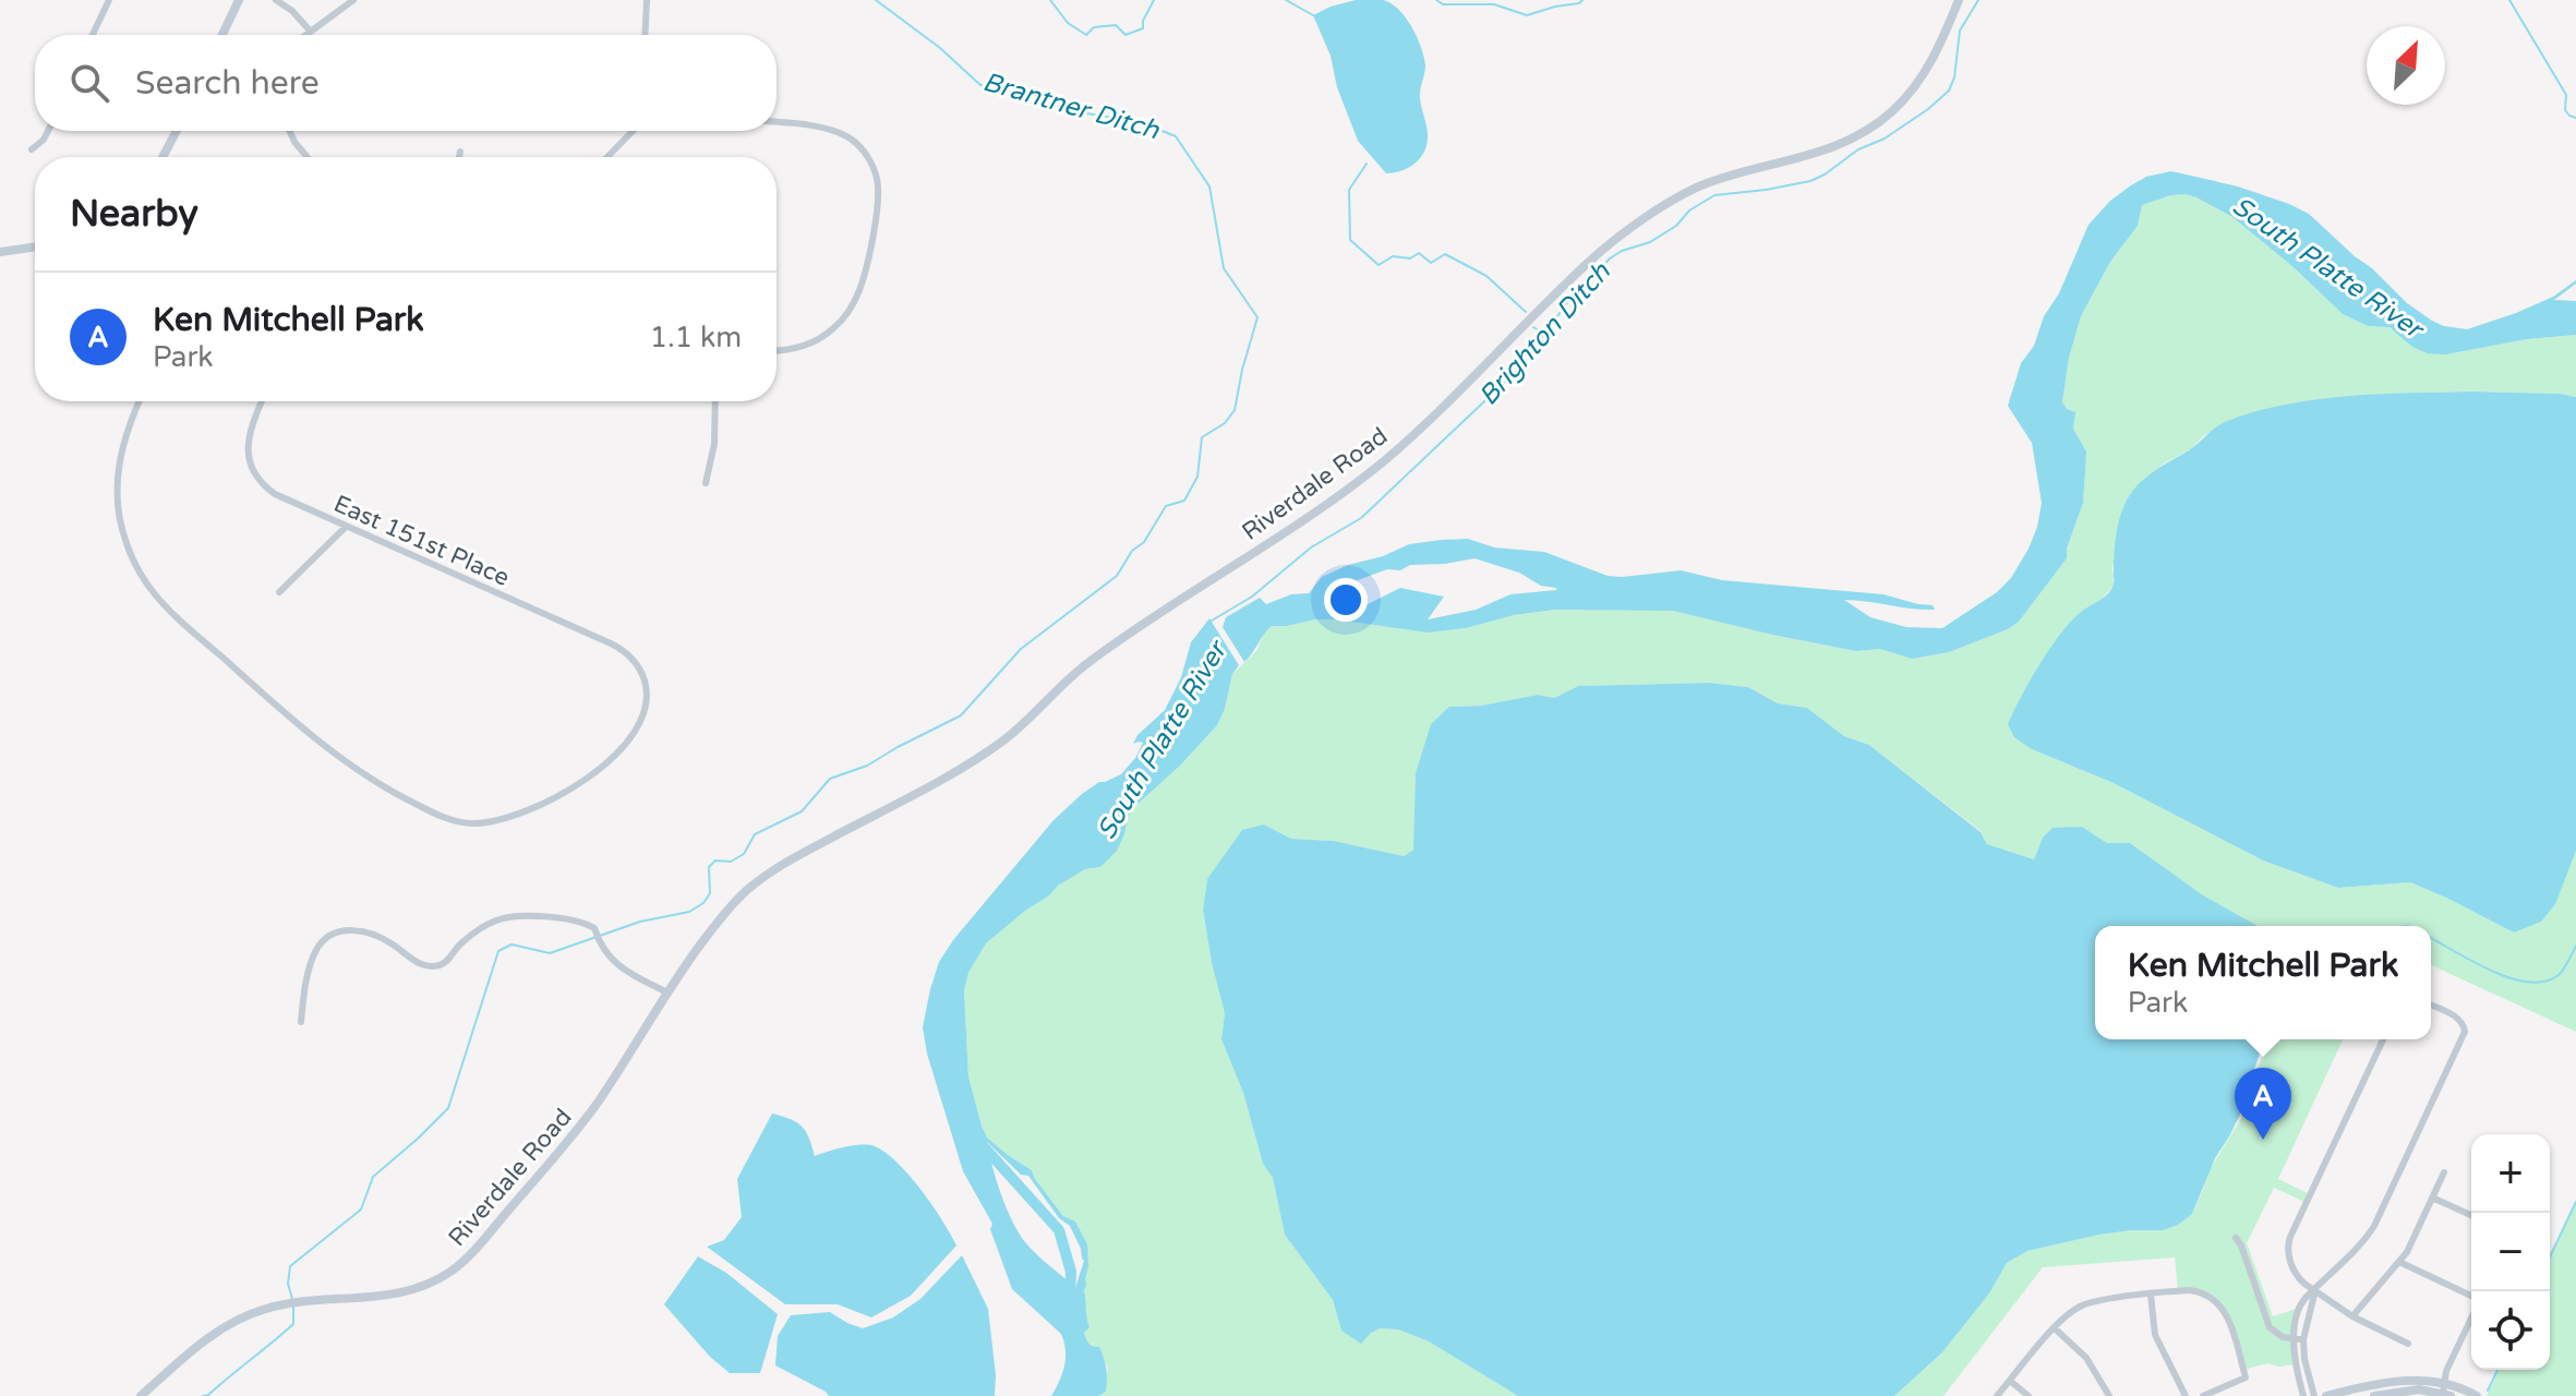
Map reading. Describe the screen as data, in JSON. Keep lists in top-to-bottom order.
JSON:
{
  "streets": {
    "street": ["Riverdale Road", "East 151st Place"]
  },
  "water": ["Brantner Ditch", "South Platte River", "Brighton Ditch"],
  "north": "top right",
  "page": {
    "search": "Search here",
    "heading": "Nearby",
    "list": [
      {
        "mark": "A",
        "name": "Ken Mitchell Park",
        "note": "Park",
        "value": "1.1 km"
      }
    ],
    "popup": ["Ken Mitchell Park", "Park"],
    "pins": "A",
    "map_buttons": ["+", "−"]
  }
}
